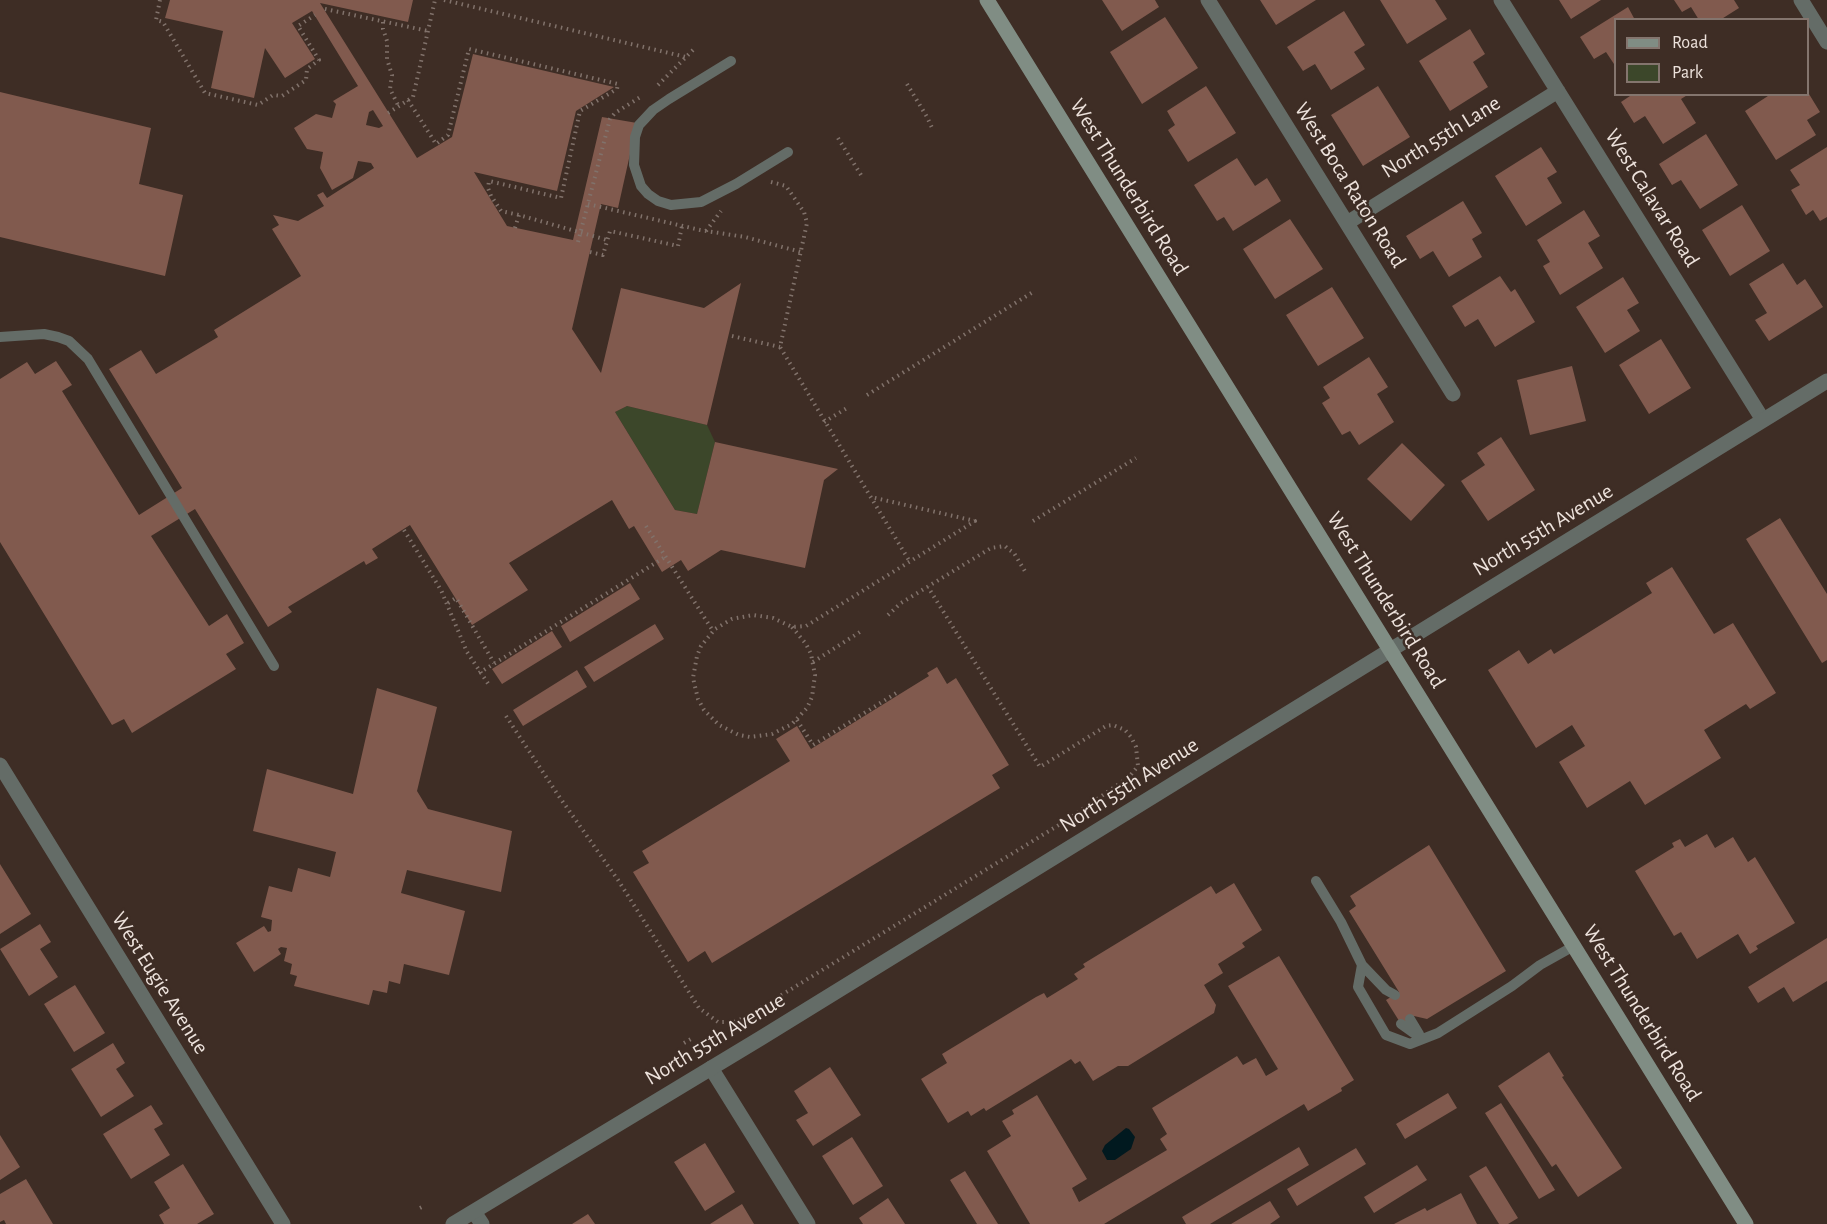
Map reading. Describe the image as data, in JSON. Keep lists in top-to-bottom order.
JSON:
{
  "streets": {
    "main road": ["West Thunderbird Road"],
    "street": [
      "North 55th Lane",
      "West Boca Raton Road",
      "West Calavar Road",
      "North 55th Avenue",
      "West Eugie Avenue"
    ]
  },
  "crossings": [
    ["North 55th Lane", "West Boca Raton Road"],
    ["North 55th Lane", "West Calavar Road"],
    ["West Thunderbird Road", "North 55th Avenue"],
    ["West Calavar Road", "North 55th Avenue"]
  ],
  "legend": ["Road", "Park"]
}
